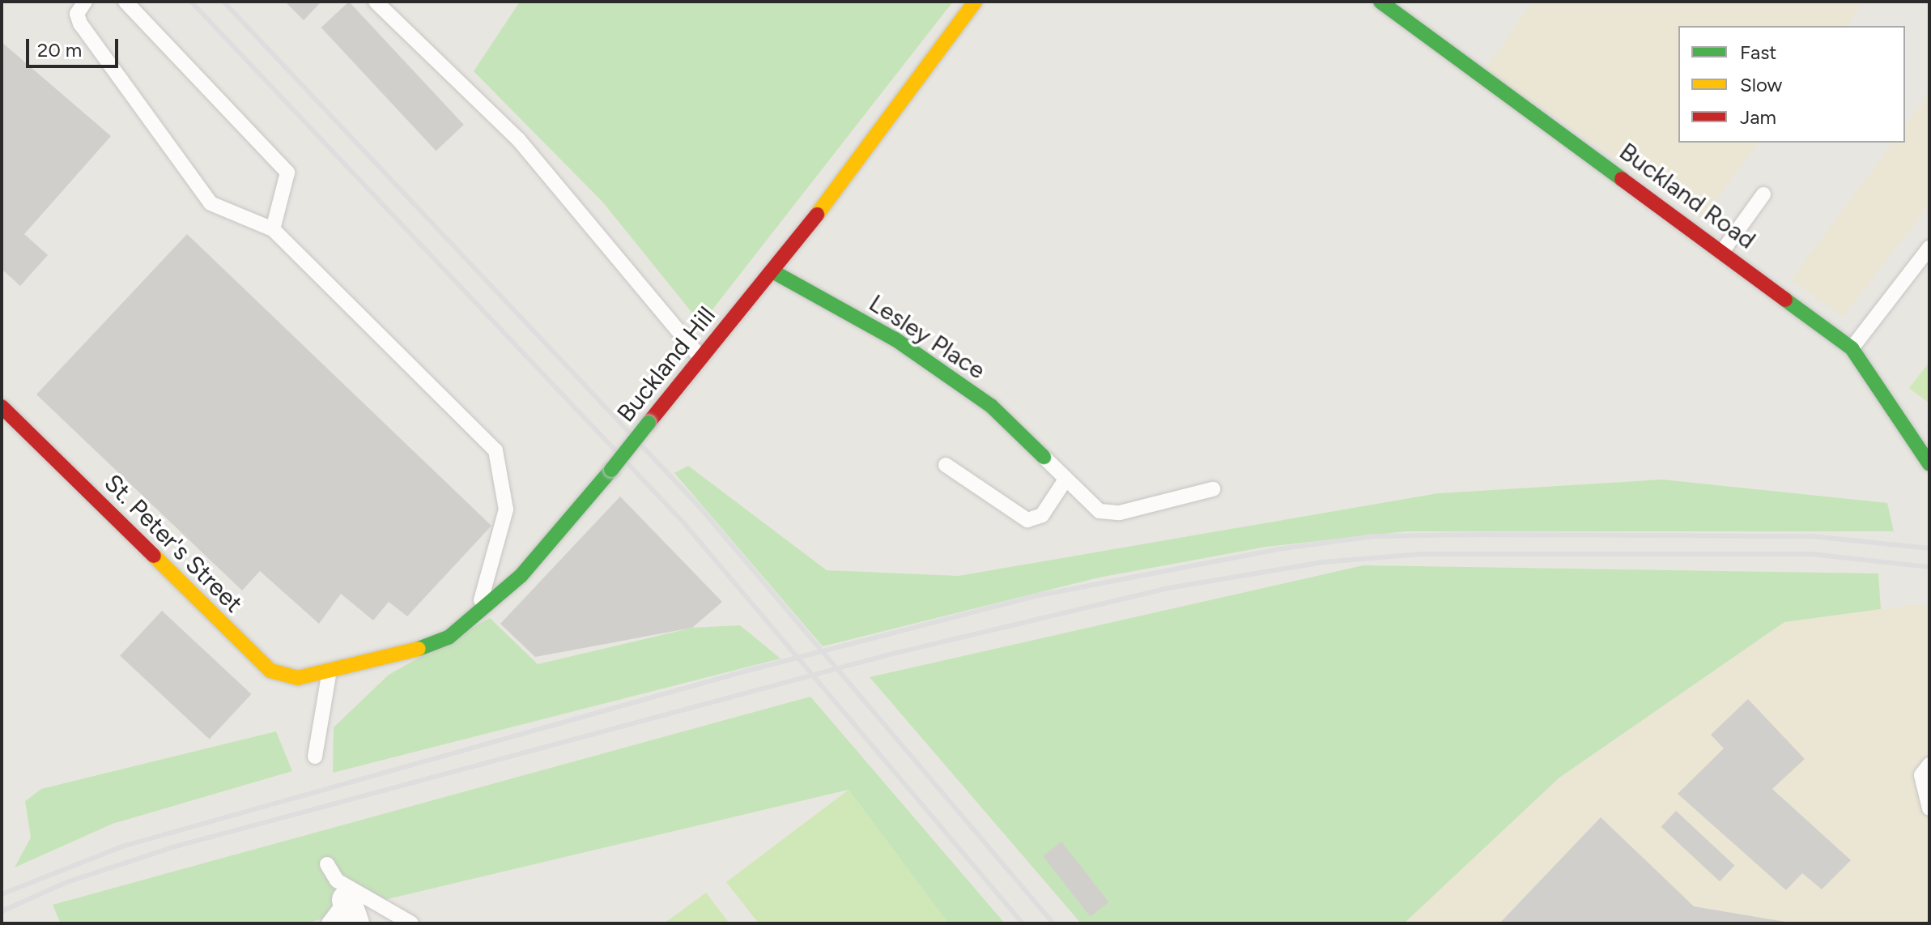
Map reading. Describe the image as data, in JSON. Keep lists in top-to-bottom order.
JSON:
{
  "streets": {
    "street": [
      "Buckland Road",
      "Lesley Place",
      "Buckland Hill",
      "St. Peter's Street"
    ]
  },
  "crossings": [
    ["Lesley Place", "Buckland Hill"],
    ["Buckland Hill", "St. Peter's Street"]
  ],
  "legend": ["Fast", "Slow", "Jam"],
  "scale_bar": "20 m"
}
